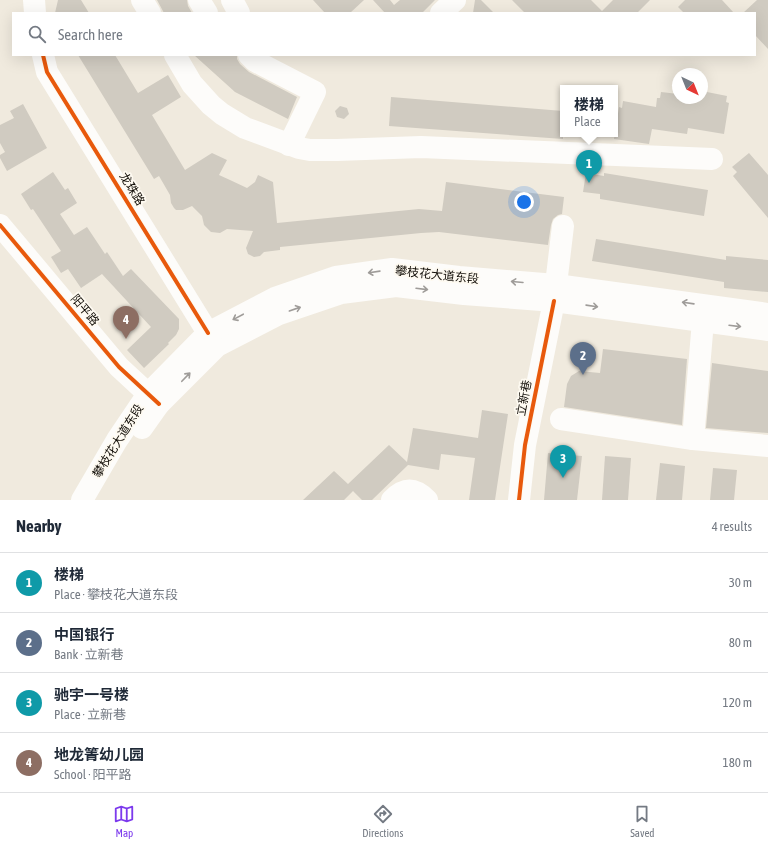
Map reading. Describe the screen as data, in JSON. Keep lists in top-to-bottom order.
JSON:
{
  "streets": {
    "main road": [
      "龙珠路",
      "攀枝花大道东段",
      "阳平路",
      "立新巷"
    ]
  },
  "crossings": [
    ["龙珠路", "攀枝花大道东段"],
    ["攀枝花大道东段", "阳平路"],
    ["攀枝花大道东段", "立新巷"]
  ],
  "north": "bottom right",
  "page": {
    "search": "Search here",
    "popup": ["楼梯", "Place"],
    "pins": [
      "1",
      "4",
      "2",
      "3"
    ],
    "heading": ["Nearby", "4 results"],
    "list": [
      {
        "mark": "1",
        "name": "楼梯",
        "note": "Place · 攀枝花大道东段",
        "value": "30 m"
      },
      {
        "mark": "2",
        "name": "中国银行",
        "note": "Bank · 立新巷",
        "value": "80 m"
      },
      {
        "mark": "3",
        "name": "驰宇一号楼",
        "note": "Place · 立新巷",
        "value": "120 m"
      },
      {
        "mark": "4",
        "name": "地龙箐幼儿园",
        "note": "School · 阳平路",
        "value": "180 m"
      }
    ],
    "nav": ["Map", "Directions", "Saved"]
  }
}
